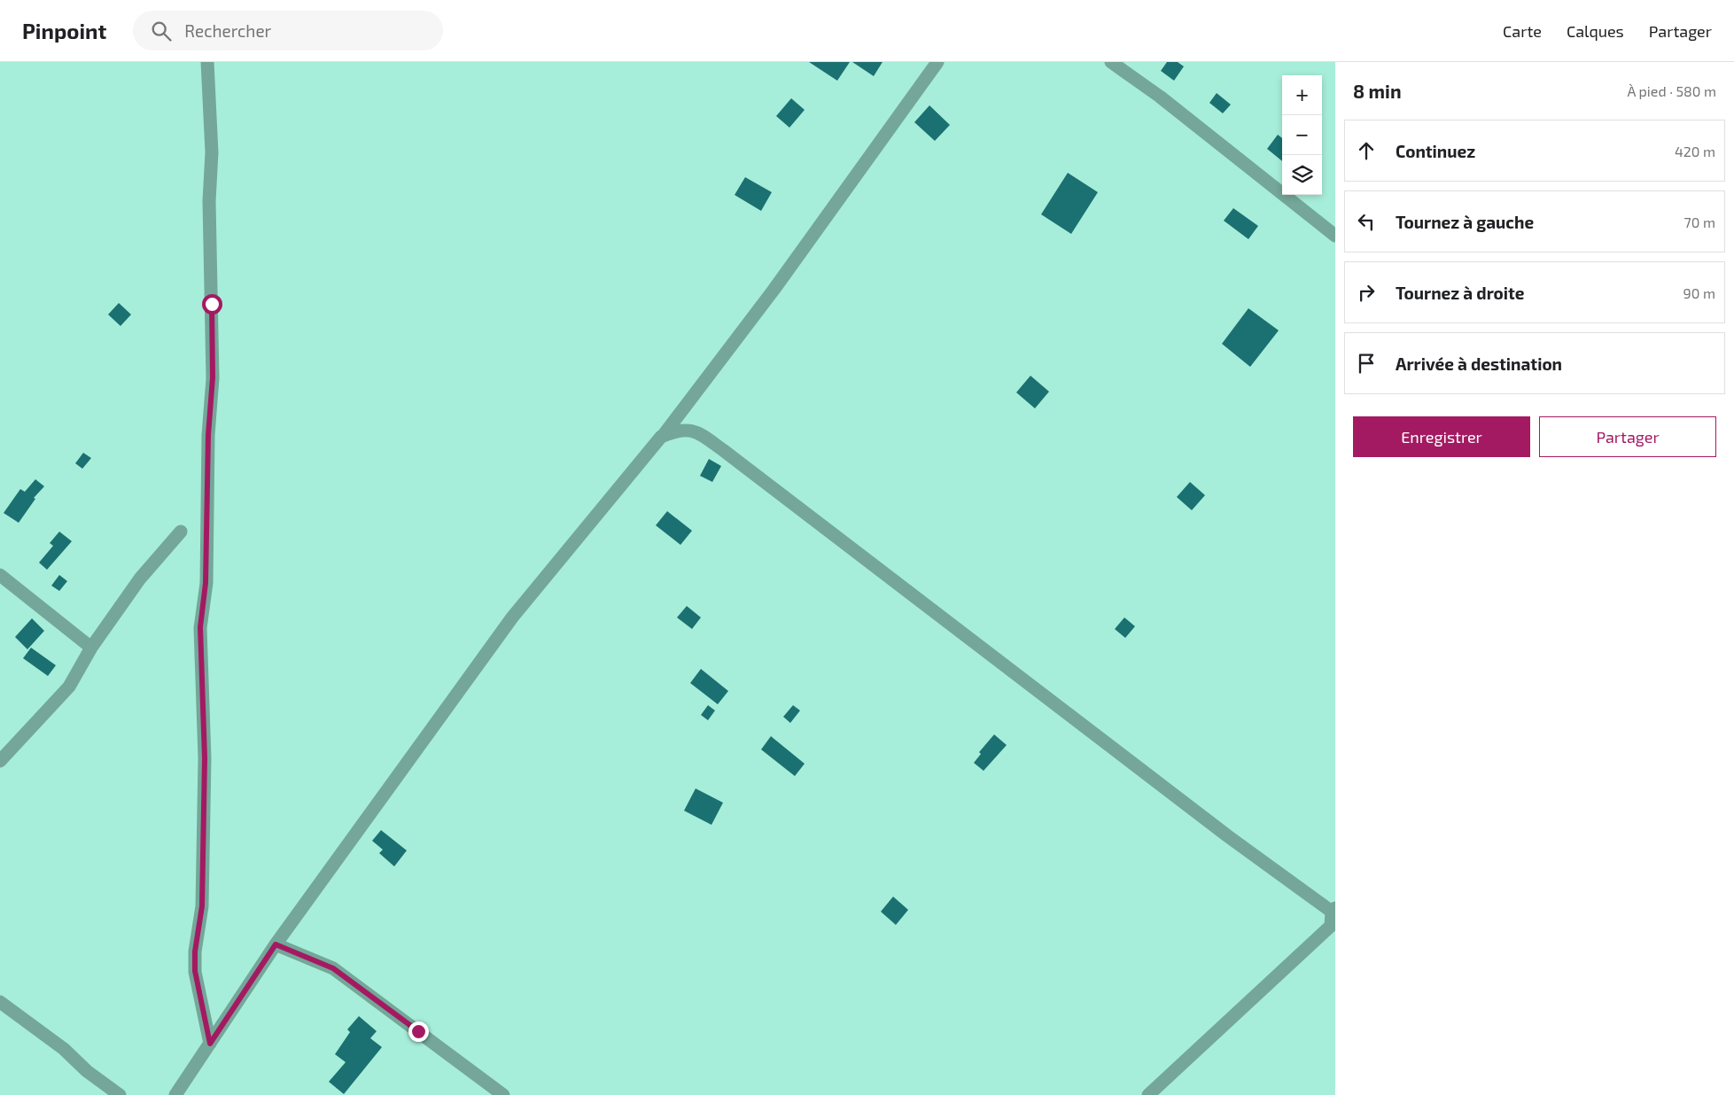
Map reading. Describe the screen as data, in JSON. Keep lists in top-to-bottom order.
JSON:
{
  "page": {
    "header": "Pinpoint",
    "search": "Rechercher",
    "nav": ["Carte", "Calques", "Partager"],
    "heading": ["8 min", "À pied · 580 m"],
    "map_buttons": ["+", "−"],
    "list": [
      ["Continuez", "420 m"],
      ["Tournez à gauche", "70 m"],
      ["Tournez à droite", "90 m"],
      "Arrivée à destination"
    ],
    "buttons": ["Enregistrer", "Partager"]
  }
}
